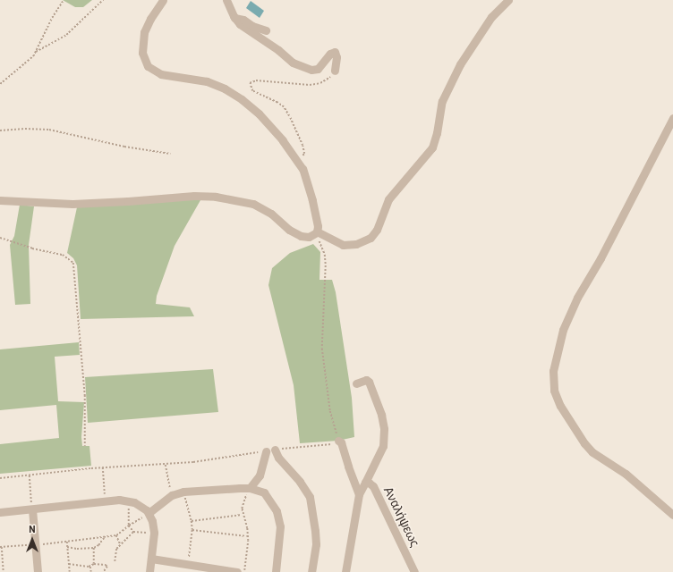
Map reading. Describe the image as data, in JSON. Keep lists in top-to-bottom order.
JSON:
{
  "streets": {
    "street": ["Αναλήψεως"]
  },
  "north": "top"
}
